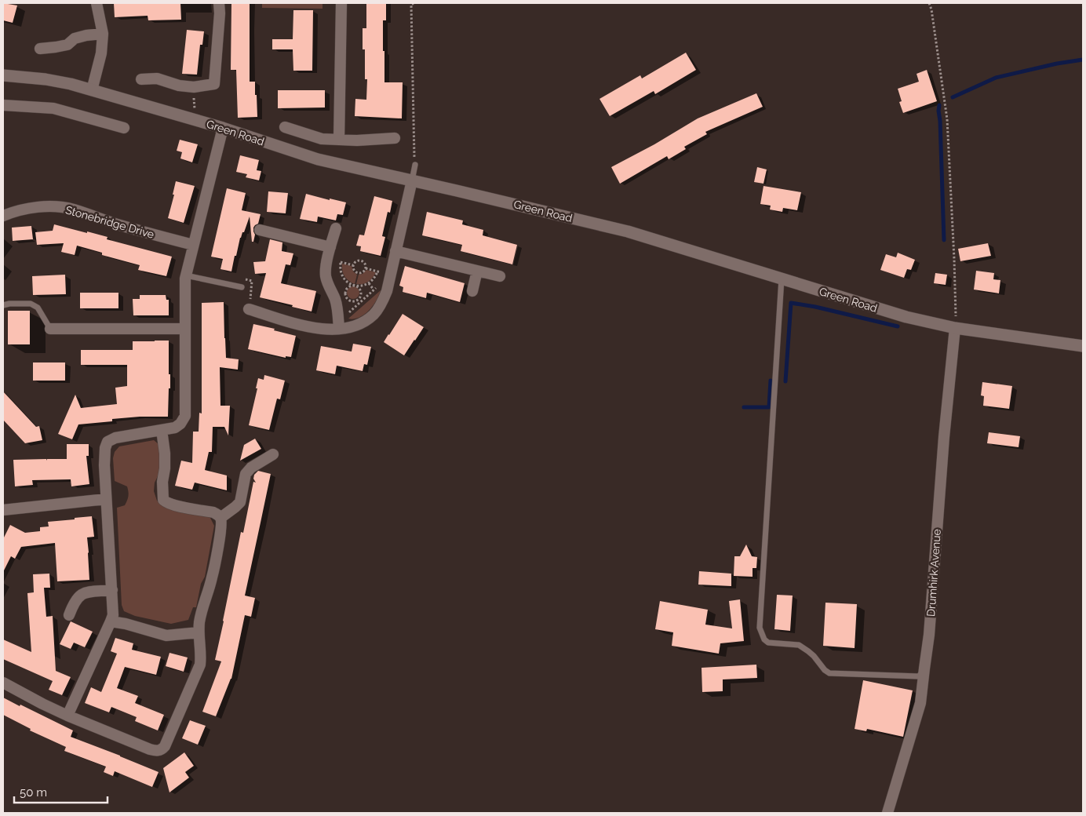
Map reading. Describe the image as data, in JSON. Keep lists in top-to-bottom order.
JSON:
{
  "streets": {
    "street": ["Green Road", "Stonebridge Drive", "Drumhirk Avenue"]
  },
  "crossings": [
    ["Green Road", "Drumhirk Avenue"]
  ],
  "scale_bar": "50 m"
}
